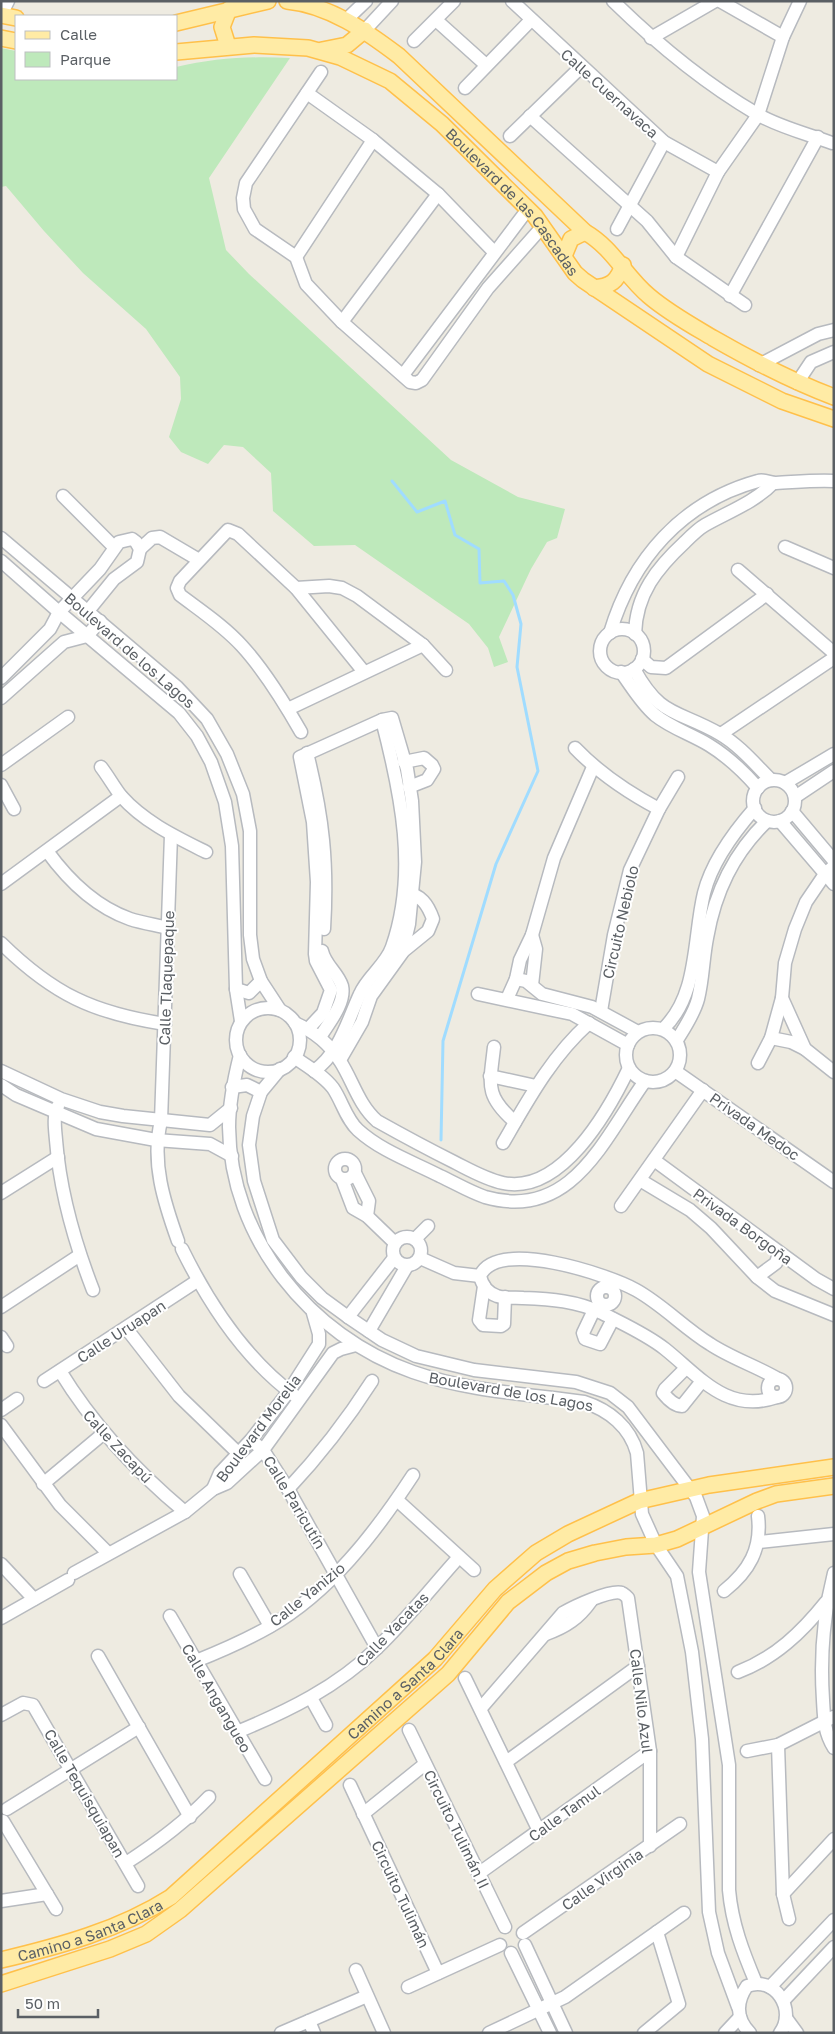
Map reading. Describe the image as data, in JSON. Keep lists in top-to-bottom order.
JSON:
{
  "streets": {
    "main road": ["Boulevard de las Cascadas", "Camino a Santa Clara"],
    "street": [
      "Calle Cuernavaca",
      "Boulevard de los Lagos",
      "Circuito Nebiolo",
      "Calle Tlaquepaque",
      "Privada Medoc",
      "Privada Borgoña",
      "Calle Uruapan",
      "Boulevard Morelia",
      "Calle Zacapú",
      "Calle Paricutín",
      "Calle Yanizio",
      "Calle Yacatas",
      "Calle Angangueo",
      "Calle Nilo Azul",
      "Calle Tequisquiapan",
      "Calle Tamul",
      "Circuito Tulimán II",
      "Calle Virginia",
      "Circuito Tulimán"
    ]
  },
  "crossings": [
    ["Boulevard de los Lagos", "Camino a Santa Clara"],
    ["Calle Tlaquepaque", "Calle Uruapan"],
    ["Calle Tlaquepaque", "Boulevard Morelia"],
    ["Calle Uruapan", "Calle Zacapú"],
    ["Boulevard Morelia", "Calle Zacapú"],
    ["Boulevard Morelia", "Calle Paricutín"],
    ["Calle Paricutín", "Calle Yanizio"],
    ["Calle Paricutín", "Calle Yacatas"],
    ["Calle Yanizio", "Calle Angangueo"],
    ["Calle Yacatas", "Calle Angangueo"],
    ["Calle Nilo Azul", "Calle Tamul"],
    ["Calle Nilo Azul", "Calle Virginia"],
    ["Calle Tamul", "Circuito Tulimán II"],
    ["Circuito Tulimán II", "Calle Virginia"]
  ],
  "legend": ["Calle", "Parque"],
  "scale_bar": "50 m"
}
